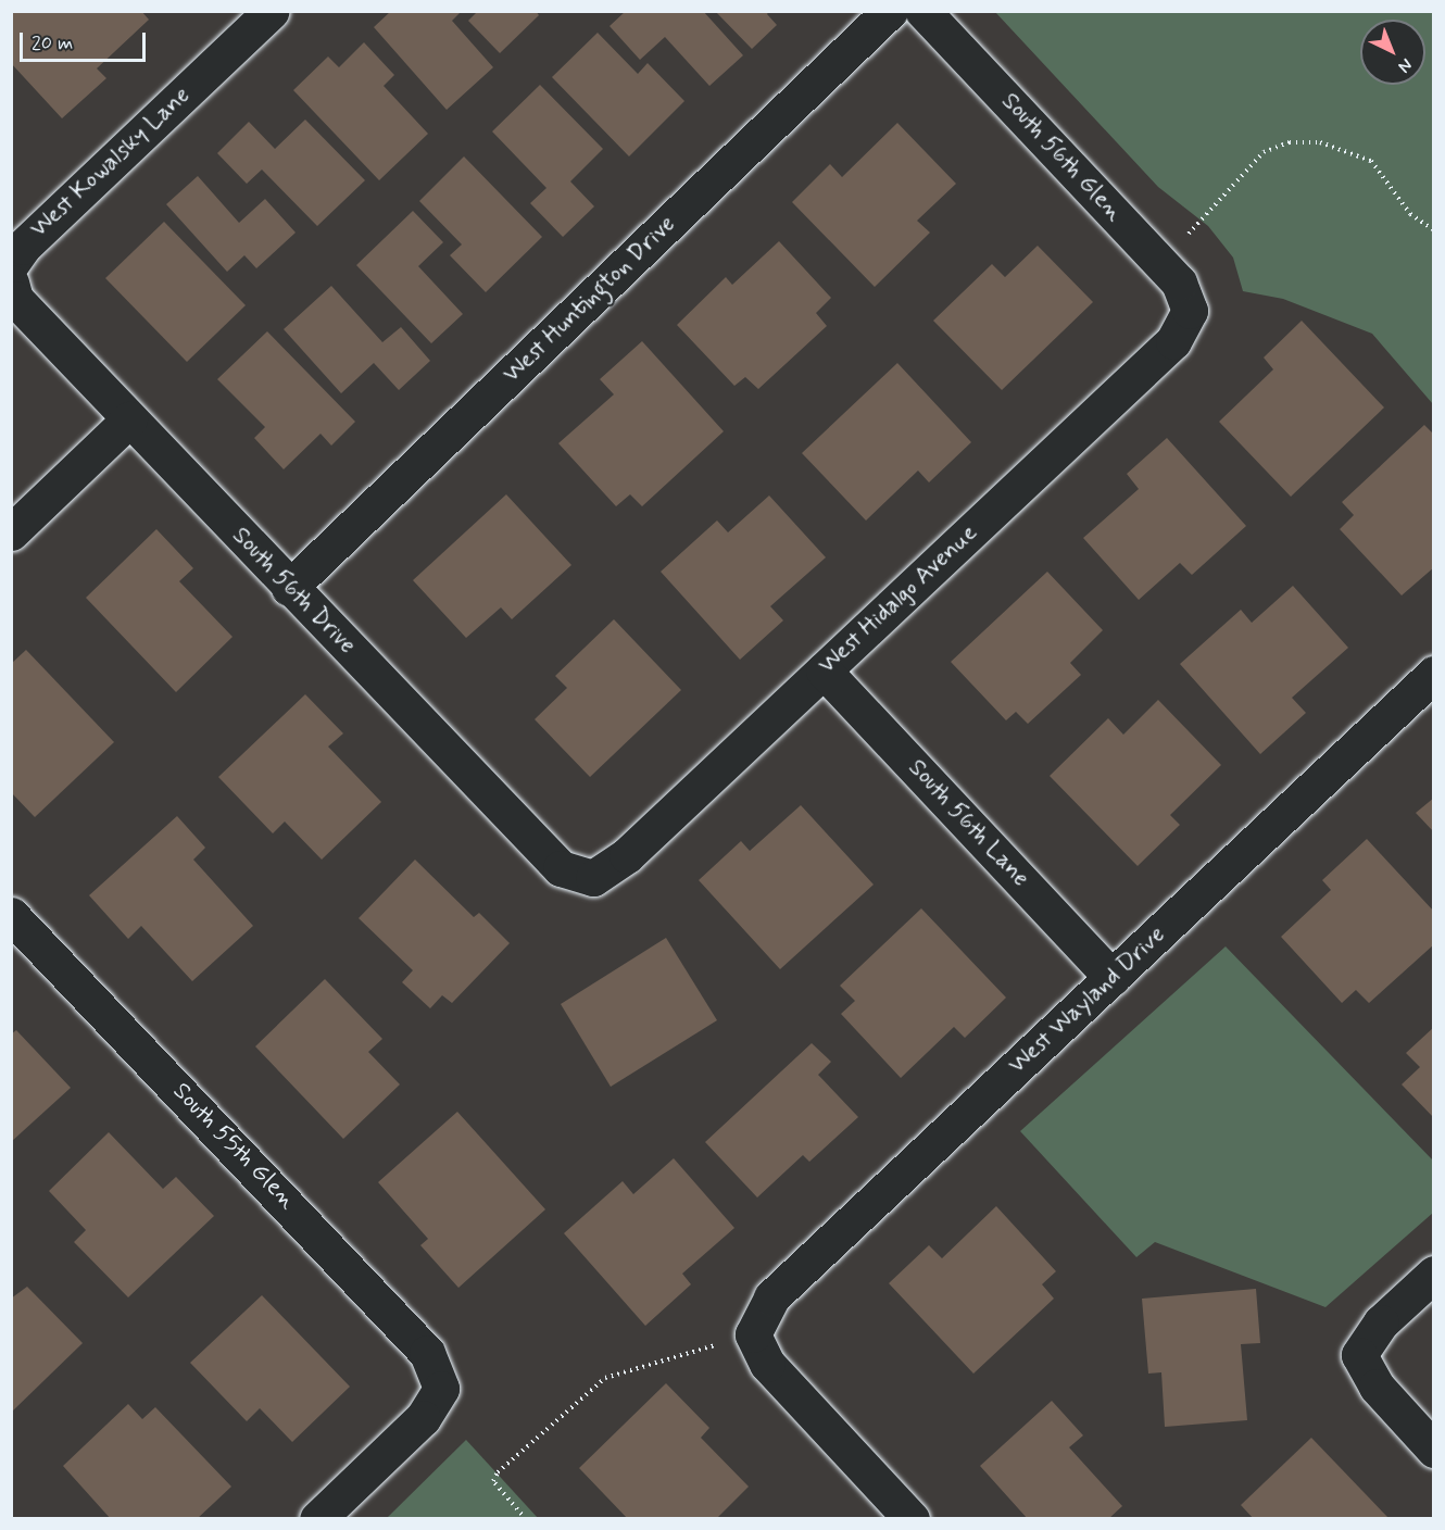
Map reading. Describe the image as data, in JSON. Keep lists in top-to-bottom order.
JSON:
{
  "streets": {
    "street": [
      "South 56th Glen",
      "West Kowalsky Lane",
      "West Huntington Drive",
      "South 56th Drive",
      "West Hidalgo Avenue",
      "South 56th Lane",
      "West Wayland Drive",
      "South 55th Glen"
    ]
  },
  "crossings": [
    ["South 56th Glen", "West Hidalgo Avenue"],
    ["West Huntington Drive", "South 56th Drive"],
    ["South 56th Drive", "West Hidalgo Avenue"],
    ["West Hidalgo Avenue", "South 56th Lane"],
    ["South 56th Lane", "West Wayland Drive"]
  ],
  "scale_bar": "20 m",
  "north": "bottom right"
}
